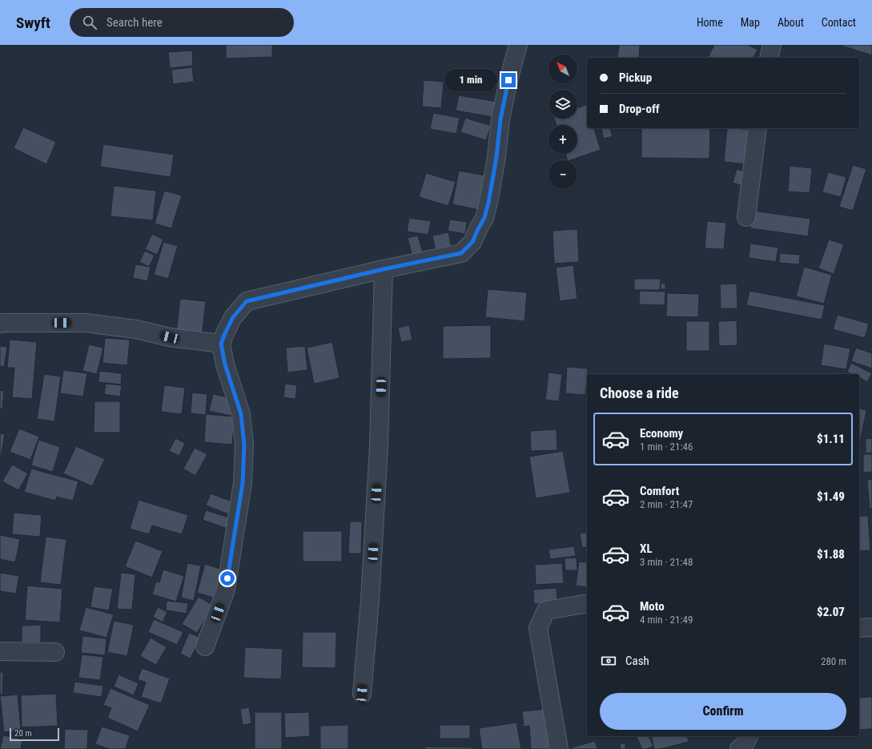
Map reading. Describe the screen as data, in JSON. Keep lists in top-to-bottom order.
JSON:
{
  "scale_bar": "20 m",
  "north": "top left",
  "page": {
    "header": "Swyft",
    "search": "Search here",
    "nav": [
      "Home",
      "Map",
      "About",
      "Contact"
    ],
    "map_buttons": ["+", "−"],
    "banner": ["Pickup", "Drop-off"],
    "bubble": "1 min",
    "heading": "Choose a ride",
    "list": [
      {
        "name": "Economy",
        "note": "1 min · 21:46",
        "value": "$1.11"
      },
      {
        "name": "Comfort",
        "note": "2 min · 21:47",
        "value": "$1.49"
      },
      {
        "name": "XL",
        "note": "3 min · 21:48",
        "value": "$1.88"
      },
      {
        "name": "Moto",
        "note": "4 min · 21:49",
        "value": "$2.07"
      }
    ],
    "pay": ["Cash", "280 m"],
    "buttons": "Confirm",
    "scale": "20 m"
  }
}
